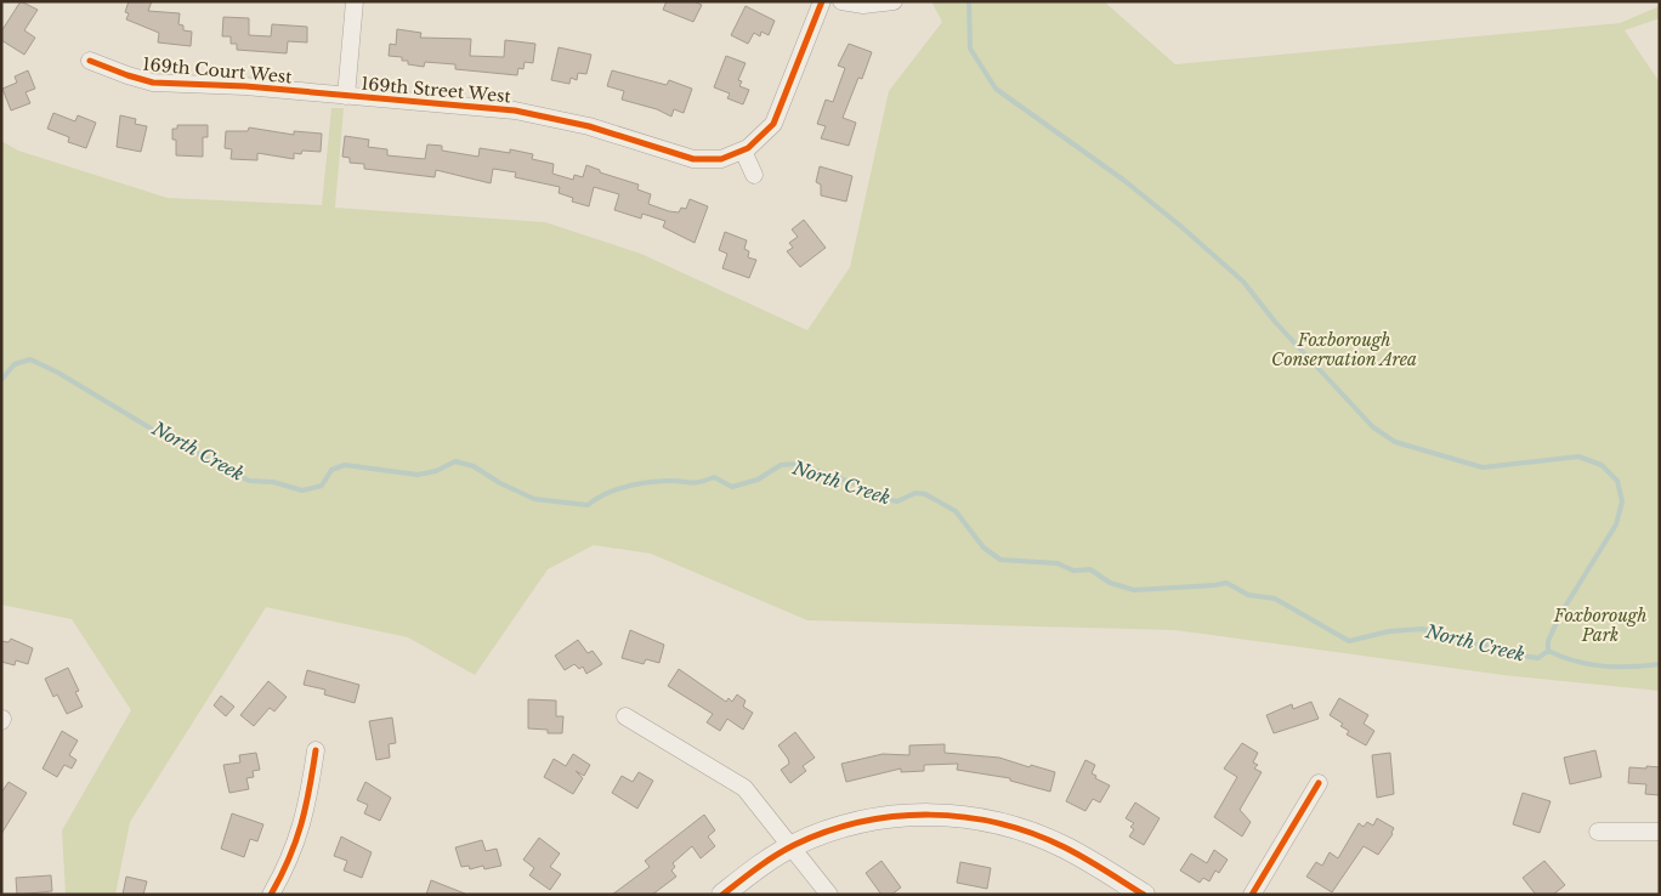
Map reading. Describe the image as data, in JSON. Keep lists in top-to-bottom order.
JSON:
{
  "streets": {
    "street": ["169th Court West", "169th Street West"]
  },
  "crossings": [
    ["169th Court West", "169th Street West"]
  ],
  "water": ["North Creek"],
  "parks": ["Foxborough Conservation Area", "Foxborough Park"]
}
